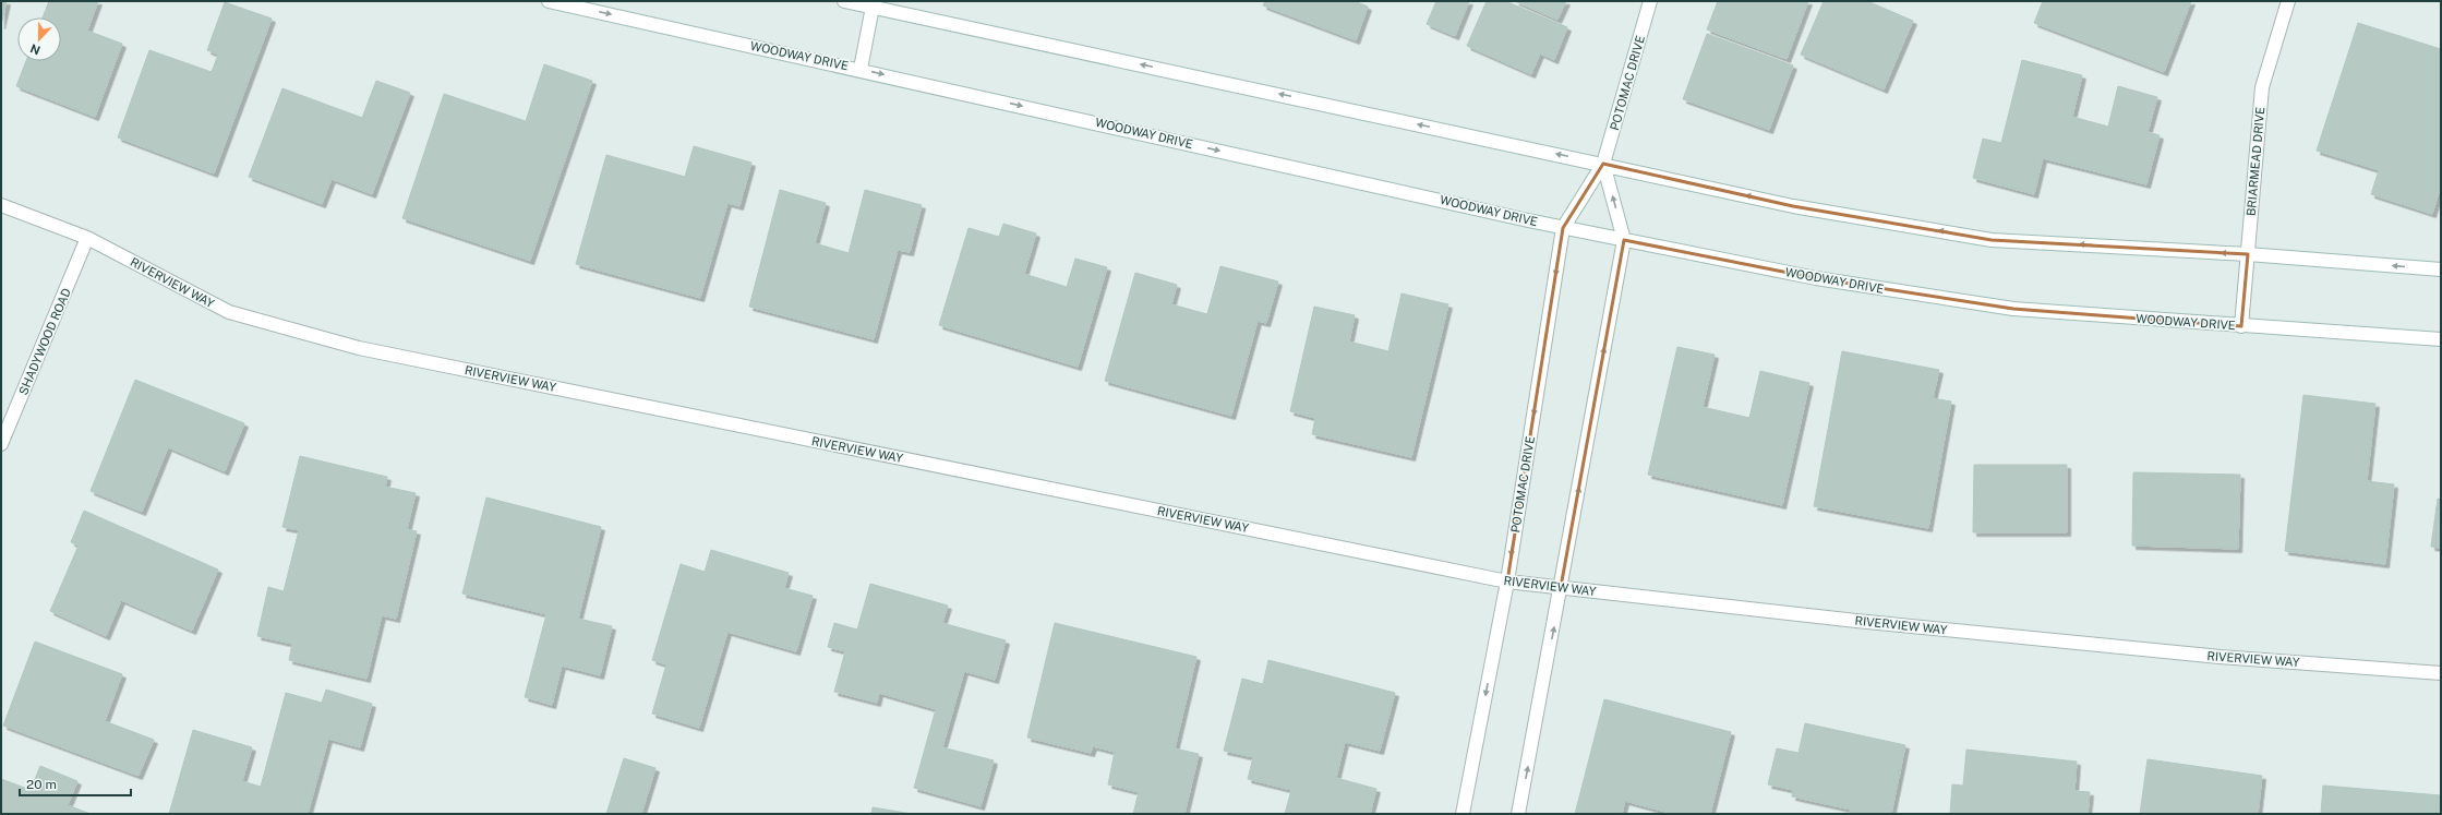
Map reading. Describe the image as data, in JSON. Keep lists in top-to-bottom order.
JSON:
{
  "streets": {
    "street": [
      "WOODWAY DRIVE",
      "POTOMAC DRIVE",
      "BRIARMEAD DRIVE",
      "RIVERVIEW WAY",
      "SHADYWOOD ROAD"
    ]
  },
  "crossings": [
    ["WOODWAY DRIVE", "POTOMAC DRIVE"],
    ["WOODWAY DRIVE", "BRIARMEAD DRIVE"],
    ["POTOMAC DRIVE", "RIVERVIEW WAY"],
    ["RIVERVIEW WAY", "SHADYWOOD ROAD"]
  ],
  "scale_bar": "20 m",
  "north": "bottom"
}
